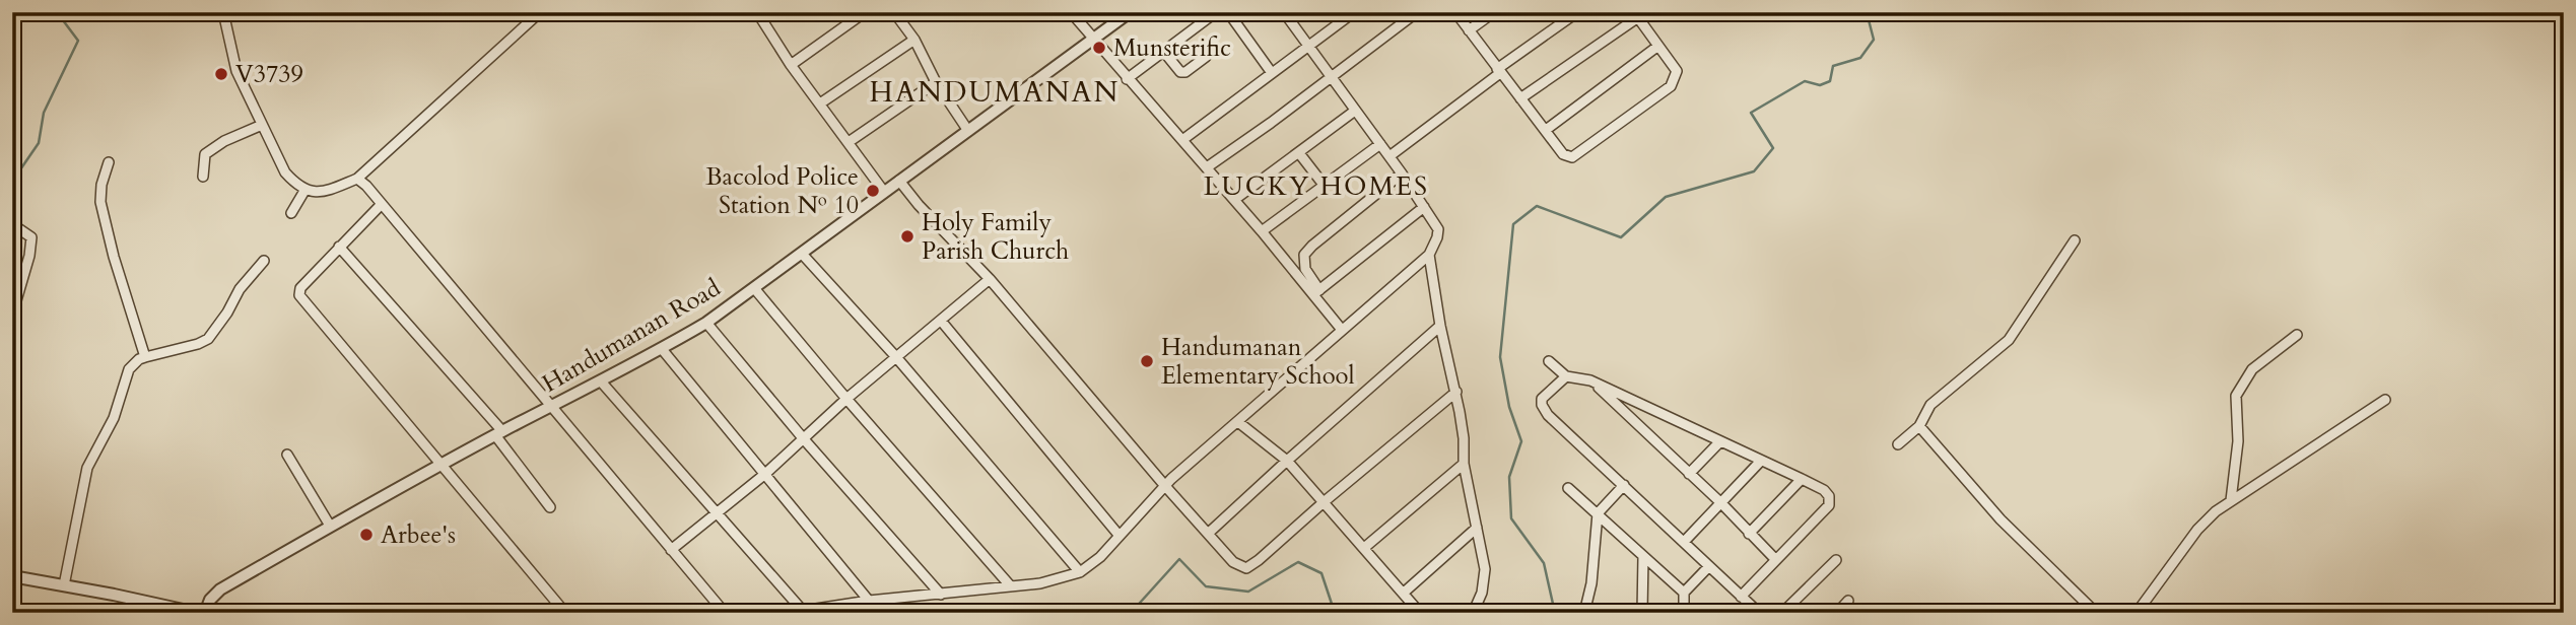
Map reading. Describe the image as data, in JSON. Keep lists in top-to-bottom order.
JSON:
{
  "streets": {
    "street": ["Handumanan Road"]
  },
  "districts": ["HANDUMANAN", "LUCKY HOMES"],
  "places": [
    "Munsterific",
    "V3739",
    "Bacolod Police Station № 10",
    "Holy Family Parish Church",
    "Handumanan Elementary School",
    "Arbee's"
  ]
}
